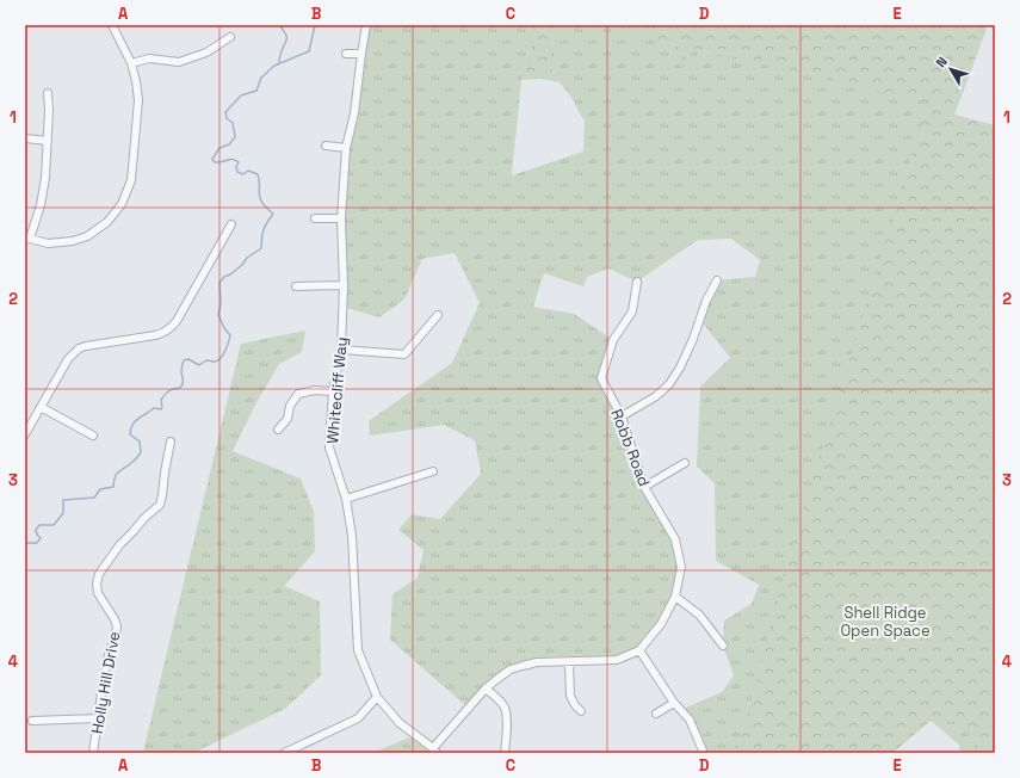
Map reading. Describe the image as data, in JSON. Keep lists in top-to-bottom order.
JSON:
{
  "streets": {
    "street": ["Whitecliff Way", "Robb Road", "Holly Hill Drive"]
  },
  "crossings": [
    ["Whitecliff Way", "Robb Road"]
  ],
  "parks": ["Shell Ridge Open Space"],
  "north": "top left",
  "grid": {
    "columns": [
      "A",
      "B",
      "C",
      "D",
      "E"
    ],
    "rows": [
      "1",
      "2",
      "3",
      "4"
    ]
  }
}
